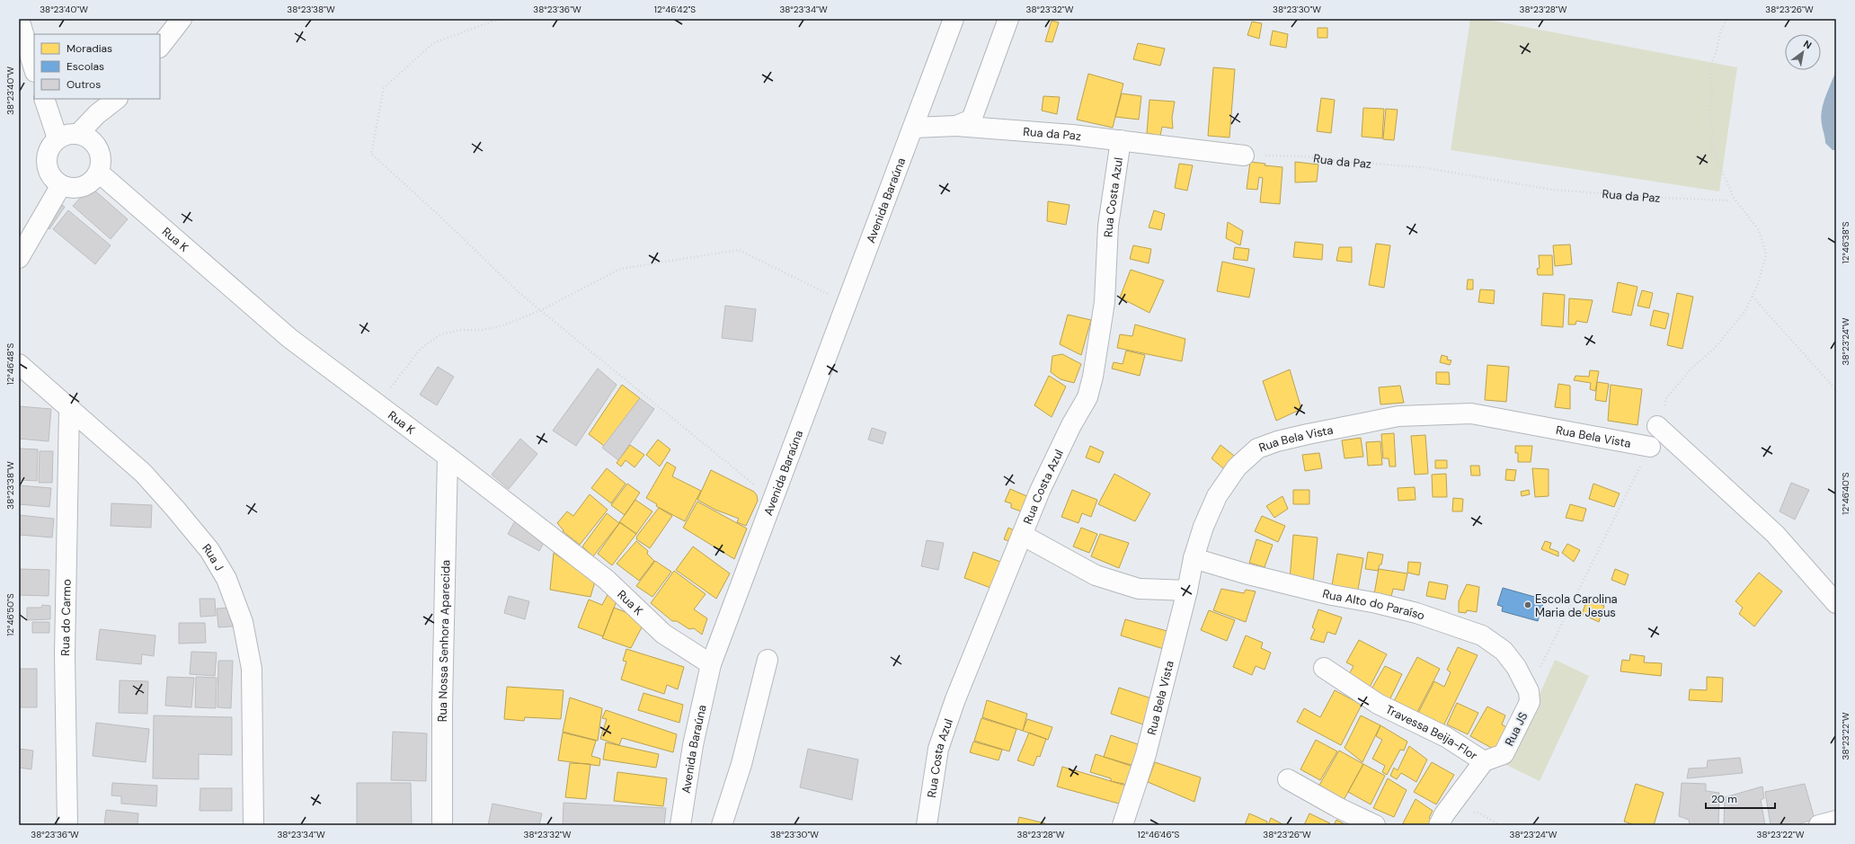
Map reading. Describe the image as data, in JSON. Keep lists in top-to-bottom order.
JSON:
{
  "streets": {
    "street": [
      "Rua da Paz",
      "Rua Costa Azul",
      "Avenida Baraúna",
      "Rua K",
      "Rua Bela Vista",
      "Rua J",
      "Rua Alto do Paraíso",
      "Rua do Carmo",
      "Rua Nossa Senhora Aparecida",
      "Rua JS",
      "Travessa Beija-Flor"
    ]
  },
  "crossings": [
    ["Rua da Paz", "Rua Costa Azul"],
    ["Avenida Baraúna", "Rua K"],
    ["Rua K", "Rua Nossa Senhora Aparecida"],
    ["Rua Bela Vista", "Rua Alto do Paraíso"],
    ["Rua J", "Rua do Carmo"],
    ["Rua Alto do Paraíso", "Rua JS"],
    ["Rua JS", "Travessa Beija-Flor"]
  ],
  "places": ["Escola Carolina Maria de Jesus"],
  "legend": ["Moradias", "Escolas", "Outros"],
  "scale_bar": "20 m",
  "north": "top right",
  "coordinates": [
    "38°23'40\"W",
    "38°23'38\"W",
    "38°23'36\"W",
    "12°46'42\"S",
    "38°23'34\"W",
    "38°23'32\"W",
    "38°23'30\"W",
    "38°23'28\"W",
    "38°23'26\"W",
    "12°46'38\"S",
    "38°23'24\"W",
    "12°46'48\"S",
    "12°46'40\"S",
    "12°46'50\"S",
    "38°23'22\"W",
    "12°46'46\"S"
  ]
}
